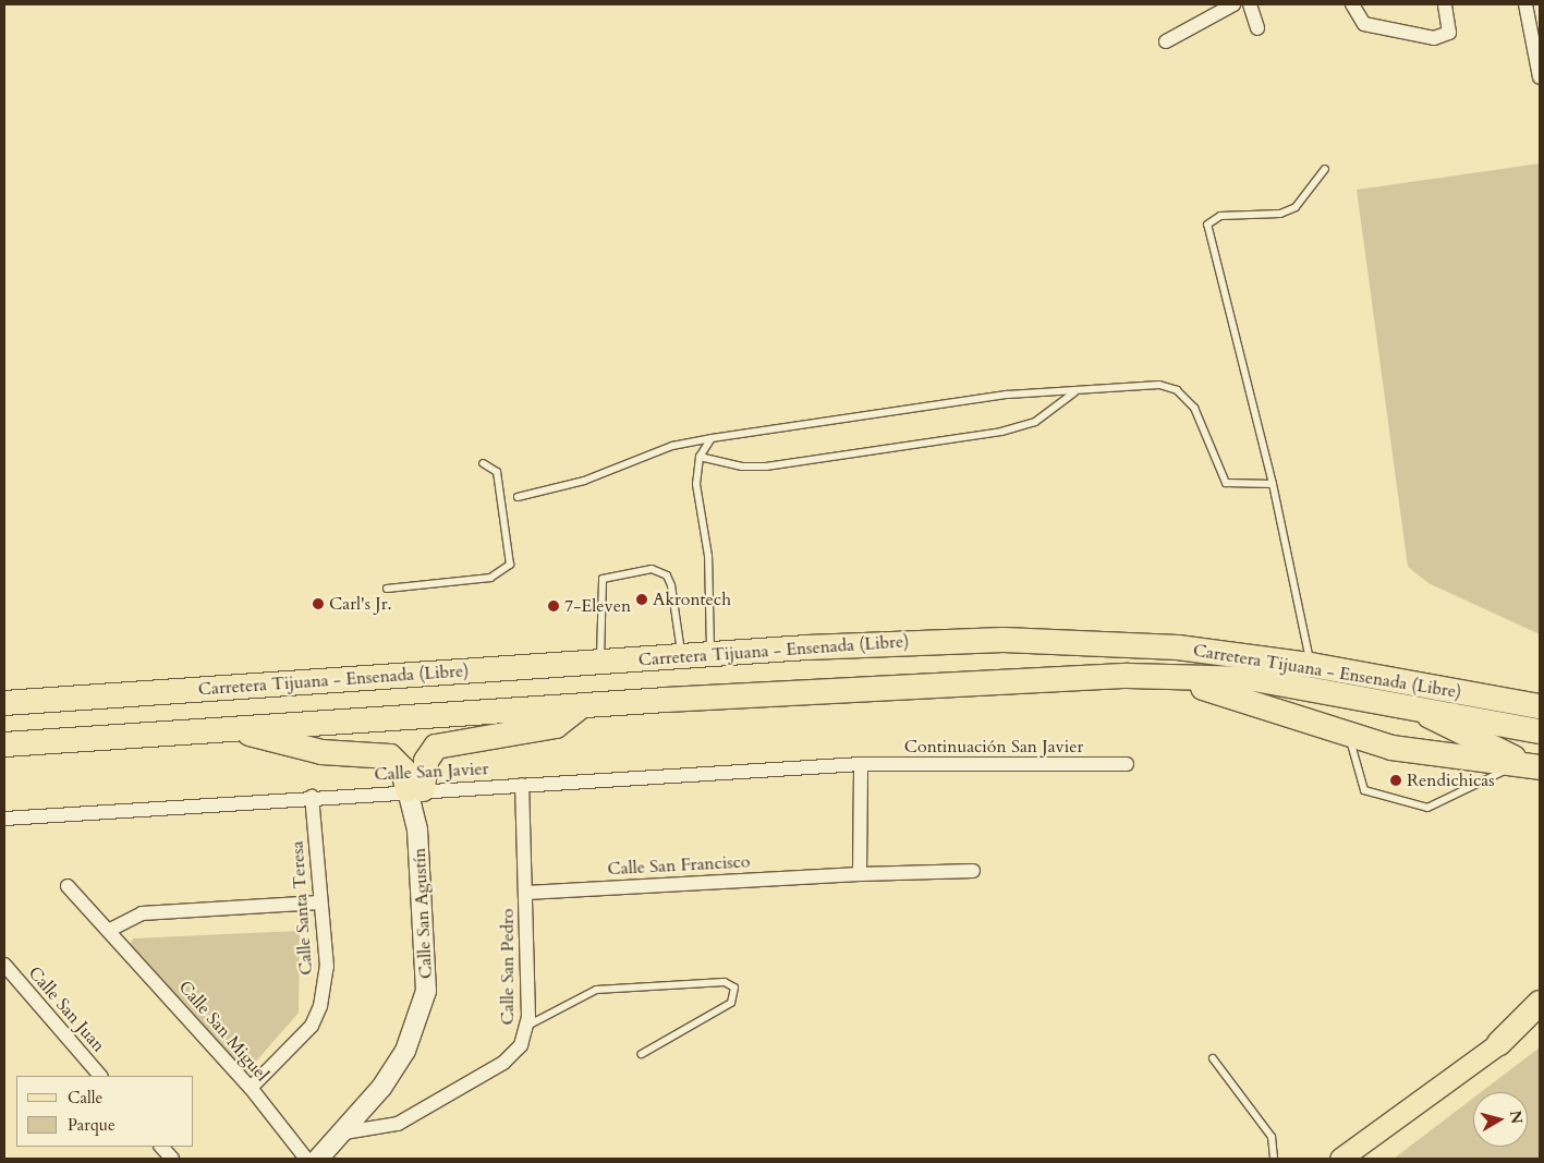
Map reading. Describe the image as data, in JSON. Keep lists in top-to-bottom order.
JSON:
{
  "streets": {
    "highway": ["Carretera Tijuana - Ensenada (Libre)"],
    "street": [
      "Continuación San Javier",
      "Calle San Javier",
      "Calle San Francisco",
      "Calle Santa Teresa",
      "Calle San Agustín",
      "Calle San Pedro",
      "Calle San Juan",
      "Calle San Miguel"
    ]
  },
  "crossings": [
    ["Continuación San Javier", "Calle San Javier"],
    ["Calle San Javier", "Calle Santa Teresa"],
    ["Calle San Javier", "Calle San Agustín"],
    ["Calle San Javier", "Calle San Pedro"],
    ["Calle San Francisco", "Calle San Pedro"],
    ["Calle Santa Teresa", "Calle San Miguel"],
    ["Calle San Agustín", "Calle San Pedro"],
    ["Calle San Agustín", "Calle San Miguel"]
  ],
  "places": [
    "Akrontech",
    "Carl's Jr.",
    "7-Eleven",
    "Rendichicas"
  ],
  "legend": ["Calle", "Parque"],
  "north": "right"
}
